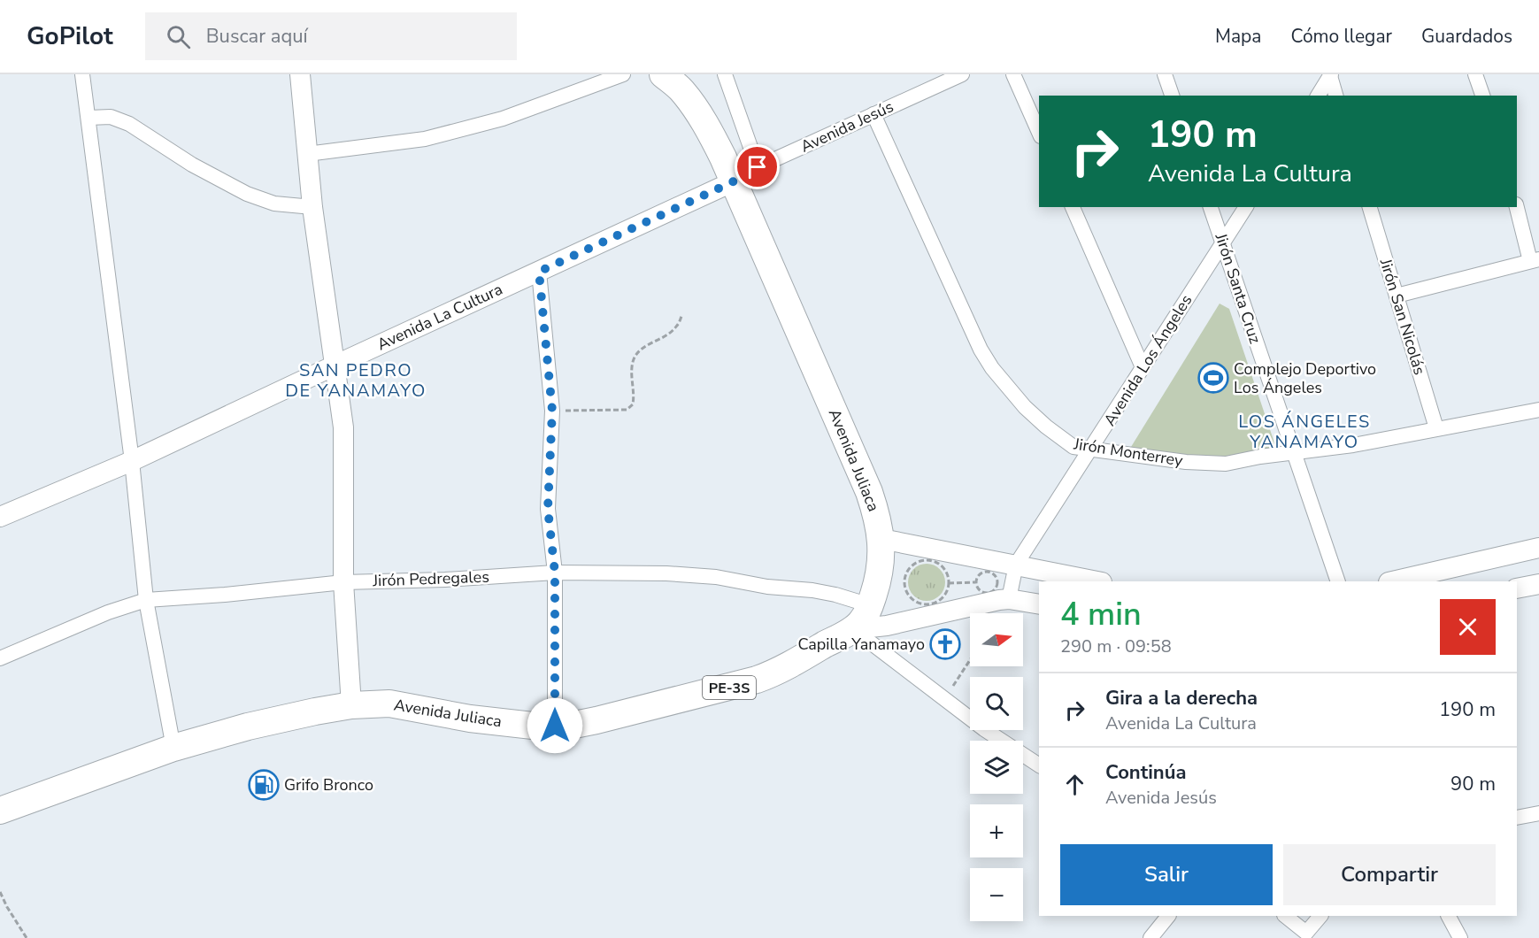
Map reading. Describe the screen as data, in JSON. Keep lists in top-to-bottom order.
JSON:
{
  "streets": {
    "highway": ["Avenida Juliaca", "PE-3S"],
    "street": [
      "Avenida Jesús",
      "Jirón Santa Cruz",
      "Avenida La Cultura",
      "Jirón San Nicolás",
      "Avenida Los Ángeles",
      "Jirón Monterrey",
      "Jirón Pedregales"
    ]
  },
  "crossings": [
    ["Avenida Jesús", "Avenida La Cultura"],
    ["Avenida Jesús", "Jirón Monterrey"],
    ["Avenida Jesús", "Avenida Juliaca"],
    ["Jirón Santa Cruz", "Avenida Los Ángeles"],
    ["Jirón Santa Cruz", "Jirón Monterrey"],
    ["Avenida La Cultura", "Avenida Juliaca"],
    ["Jirón San Nicolás", "Jirón Monterrey"],
    ["Avenida Los Ángeles", "Jirón Monterrey"],
    ["Avenida Juliaca", "Jirón Pedregales"]
  ],
  "districts": ["SAN PEDRO DE YANAMAYO", "LOS ÁNGELES YANAMAYO"],
  "places": {
    "sports": ["Complejo Deportivo Los Ángeles"],
    "church": ["Capilla Yanamayo"],
    "fuel station": ["Grifo Bronco"]
  },
  "north": "right",
  "page": {
    "header": "GoPilot",
    "search": "Buscar aquí",
    "nav": ["Mapa", "Cómo llegar", "Guardados"],
    "turn": ["190 m", "Avenida La Cultura"],
    "heading": ["4 min", "290 m · 09:58"],
    "map_buttons": ["+", "−"],
    "list": [
      {
        "name": "Gira a la derecha",
        "note": "Avenida La Cultura",
        "value": "190 m"
      },
      {
        "name": "Continúa",
        "note": "Avenida Jesús",
        "value": "90 m"
      }
    ],
    "buttons": ["Salir", "Compartir"]
  }
}
